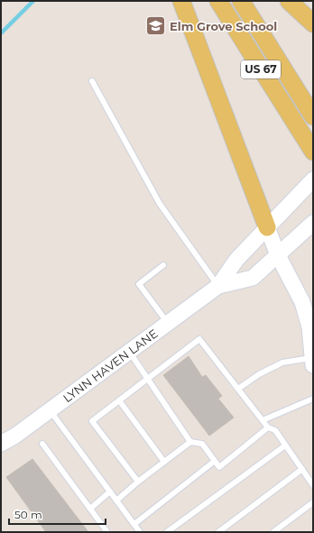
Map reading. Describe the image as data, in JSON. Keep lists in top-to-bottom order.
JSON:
{
  "streets": {
    "main road": ["US 67"],
    "street": ["LYNN HAVEN LANE"]
  },
  "places": {
    "school or university": ["Elm Grove School"]
  },
  "scale_bar": "50 m"
}
